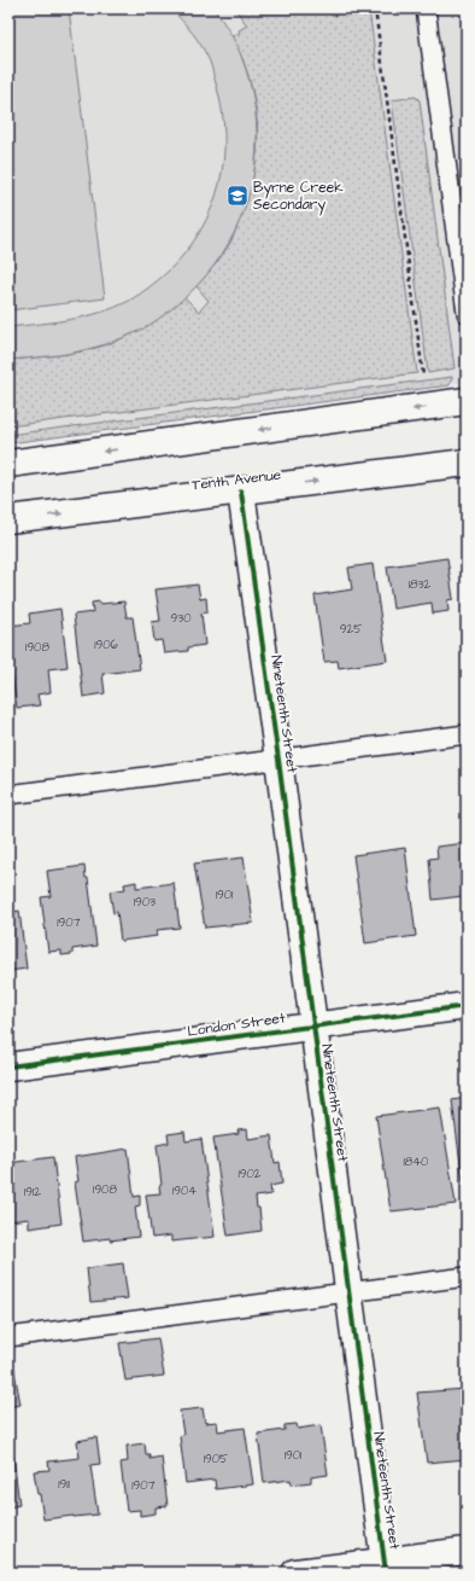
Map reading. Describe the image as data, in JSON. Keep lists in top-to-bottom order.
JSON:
{
  "streets": {
    "street": ["Tenth Avenue", "Nineteenth Street", "London Street"]
  },
  "crossings": [
    ["Tenth Avenue", "Nineteenth Street"],
    ["Nineteenth Street", "London Street"]
  ],
  "places": {
    "school or university": ["Byrne Creek Secondary"]
  },
  "house_numbers": [
    "1832",
    "930",
    "925",
    "1906",
    "1908",
    "1901",
    "1903",
    "1907",
    "1840",
    "1902",
    "1908",
    "1904",
    "1912",
    "1901",
    "1905",
    "1911",
    "1907"
  ]
}
